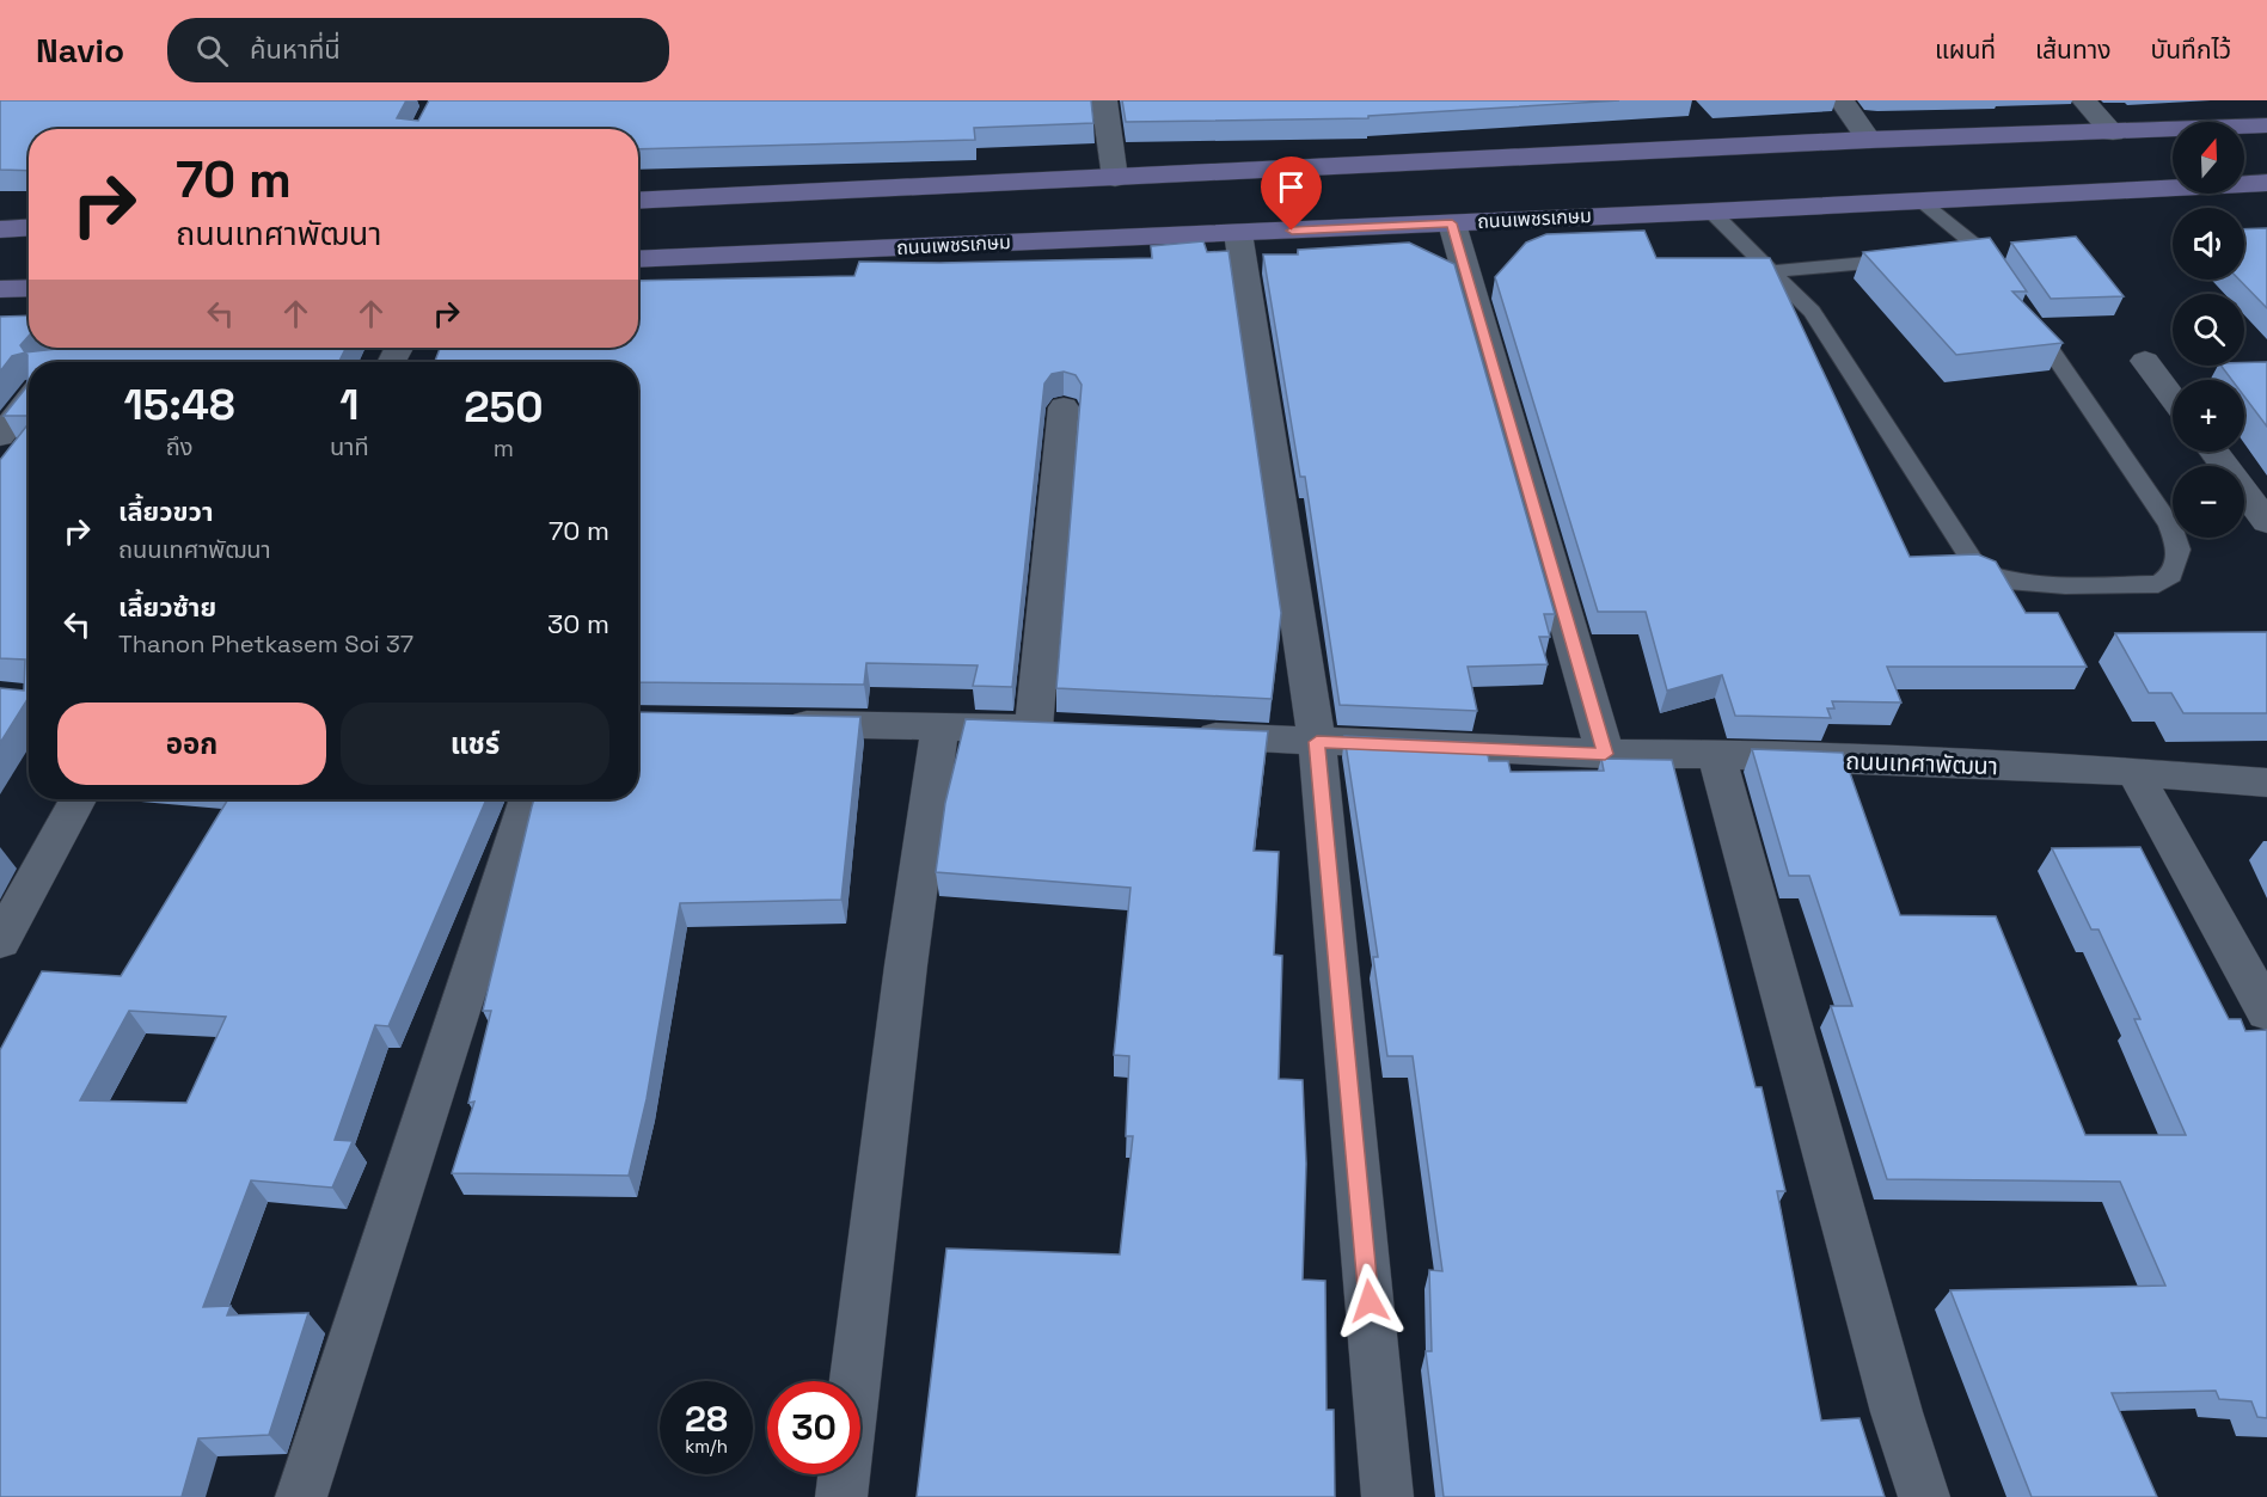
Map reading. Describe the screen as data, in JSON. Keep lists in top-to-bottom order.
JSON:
{
  "streets": {
    "main road": ["ถนนเพชรเกษม"],
    "street": ["ถนนเทศาพัฒนา"]
  },
  "north": "top",
  "page": {
    "header": "Navio",
    "search": "ค้นหาที่นี่",
    "nav": ["แผนที่", "เส้นทาง", "บันทึกไว้"],
    "map_buttons": ["+", "−"],
    "turn": ["70 m", "ถนนเทศาพัฒนา"],
    "eta": [
      "15:48",
      "ถึง",
      "1",
      "นาที",
      "250",
      "m"
    ],
    "list": [
      {
        "name": "เลี้ยวขวา",
        "note": "ถนนเทศาพัฒนา",
        "value": "70 m"
      },
      {
        "name": "เลี้ยวซ้าย",
        "note": "Thanon Phetkasem Soi 37",
        "value": "30 m"
      }
    ],
    "buttons": ["ออก", "แชร์"],
    "speed": "28 km/h",
    "limit": "30"
  }
}
